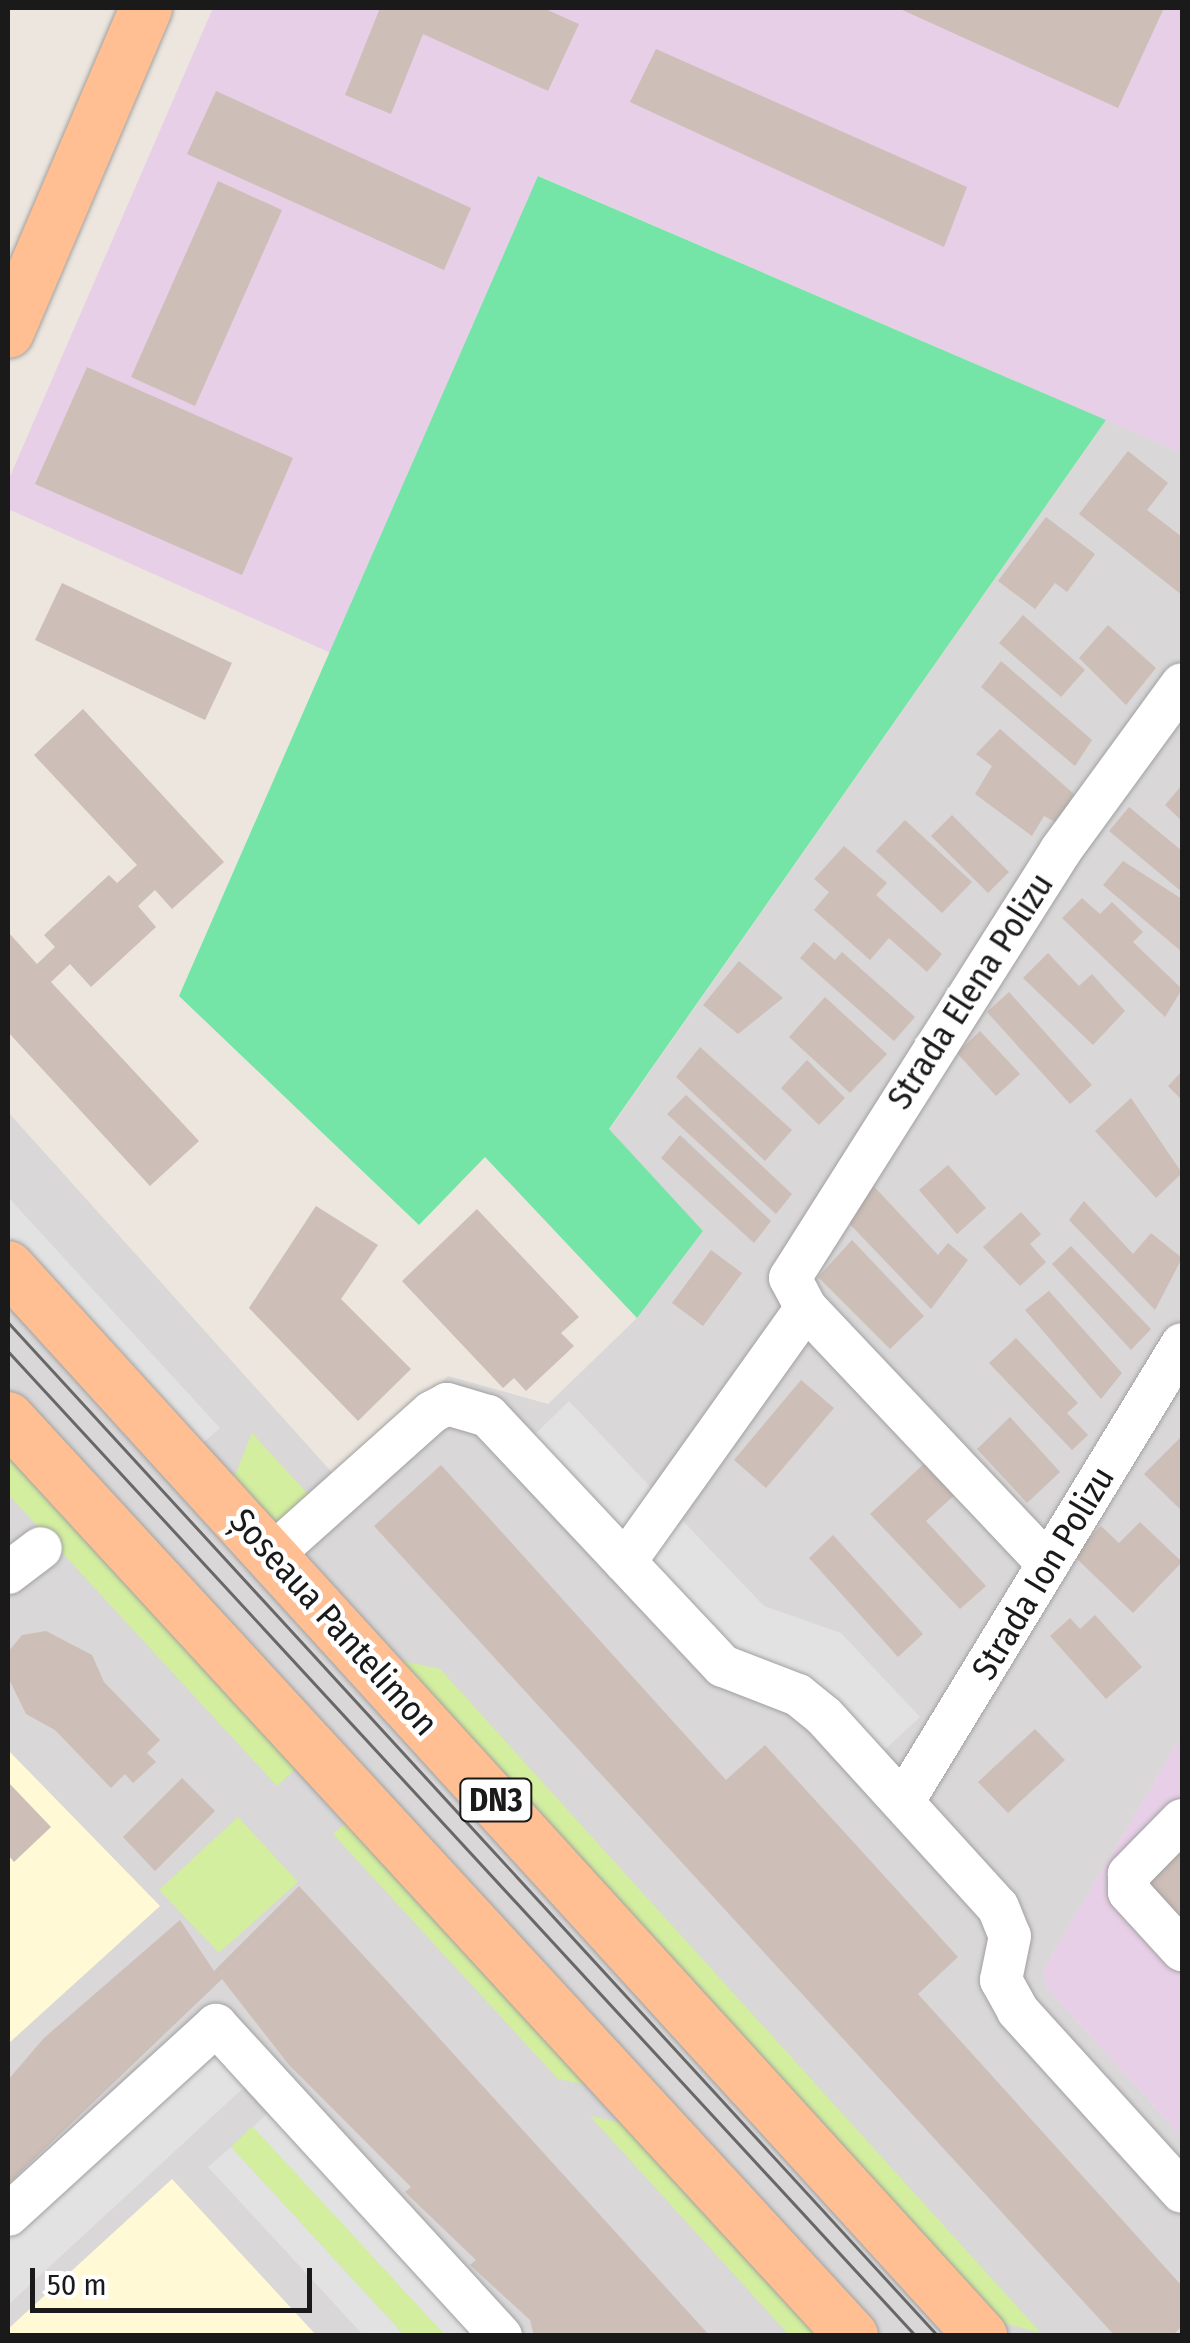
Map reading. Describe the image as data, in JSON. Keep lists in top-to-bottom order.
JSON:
{
  "streets": {
    "main road": ["Șoseaua Pantelimon", "DN3"],
    "street": ["Strada Elena Polizu", "Strada Ion Polizu"]
  },
  "crossings": [
    ["Strada Elena Polizu", "Strada Ion Polizu"]
  ],
  "scale_bar": "50 m"
}
